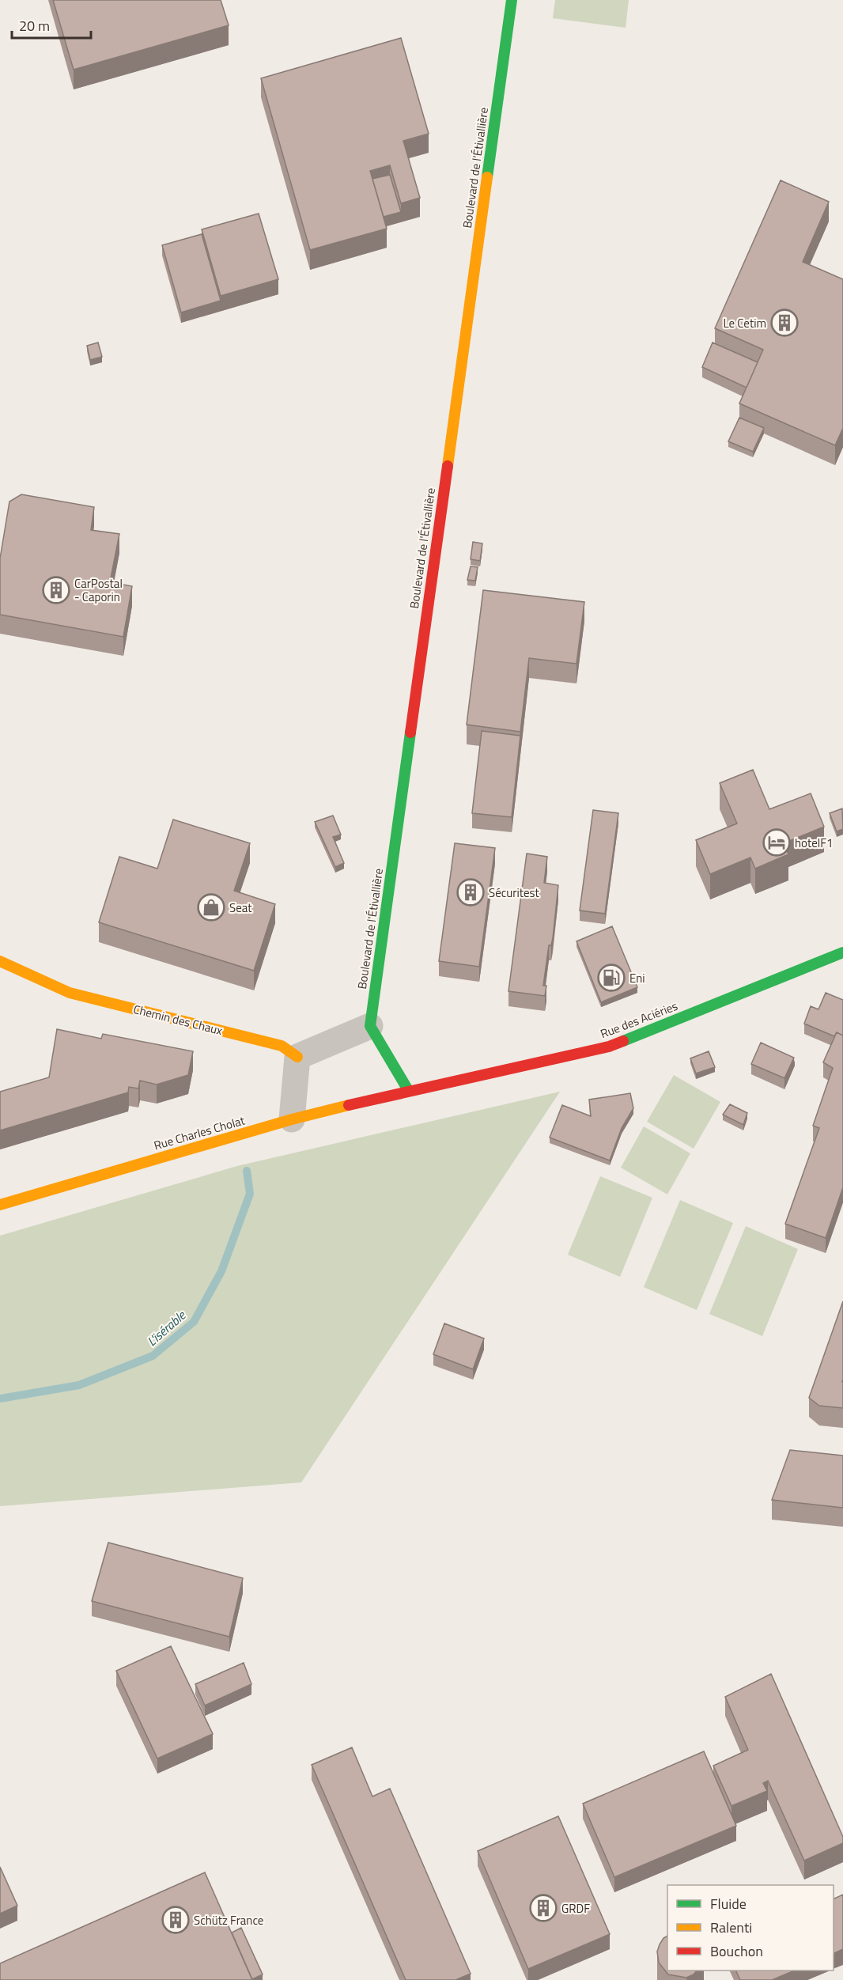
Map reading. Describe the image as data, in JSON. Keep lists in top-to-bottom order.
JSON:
{
  "streets": {
    "street": [
      "Boulevard de l'Étivallière",
      "Chemin des Chaux",
      "Rue des Aciéries",
      "Rue Charles Cholat"
    ]
  },
  "crossings": [
    ["Rue des Aciéries", "Rue Charles Cholat"]
  ],
  "water": ["L'isérable"],
  "places": {
    "building": [
      "Le Cetim",
      "CarPostal - Caporin",
      "Sécuritest",
      "GRDF",
      "Schütz France"
    ],
    "hotel": ["hotelF1"],
    "shop": ["Seat"],
    "fuel station": ["Eni"]
  },
  "legend": ["Fluide", "Ralenti", "Bouchon"],
  "scale_bar": "20 m"
}
